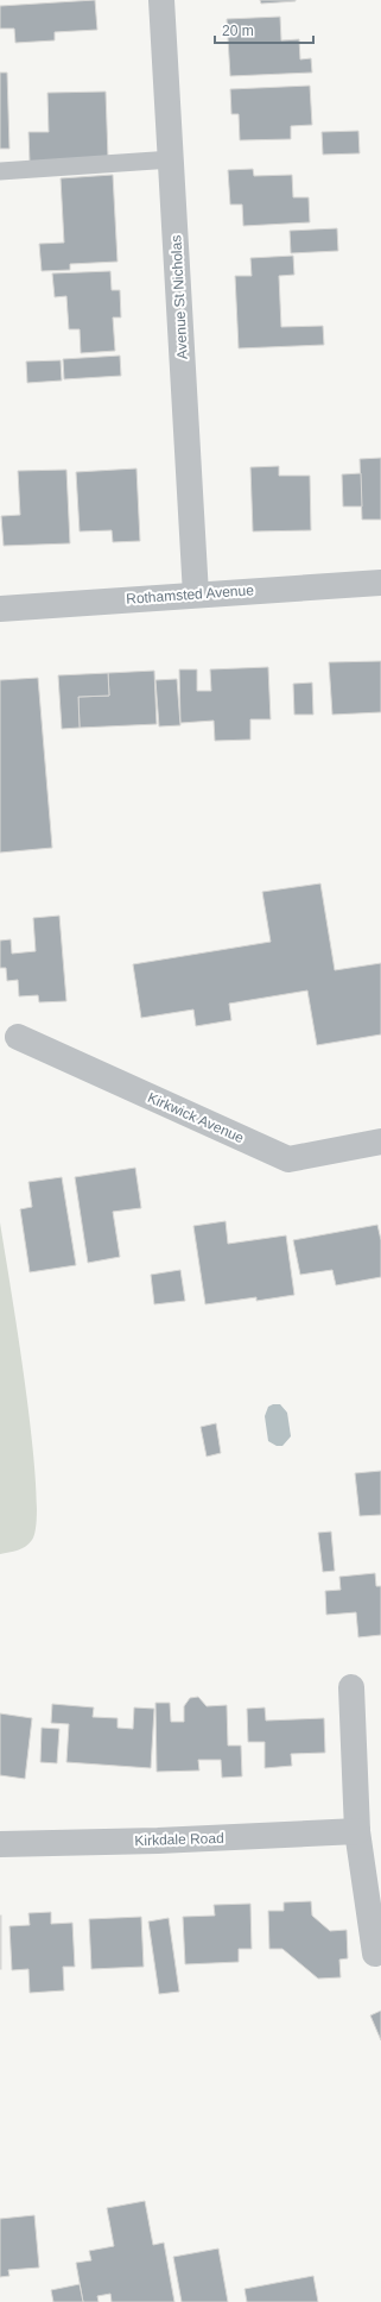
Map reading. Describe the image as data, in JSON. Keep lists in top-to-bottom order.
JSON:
{
  "streets": {
    "street": [
      "Avenue St Nicholas",
      "Rothamsted Avenue",
      "Kirkwick Avenue",
      "Kirkdale Road"
    ]
  },
  "crossings": [
    ["Avenue St Nicholas", "Rothamsted Avenue"]
  ],
  "scale_bar": "20 m"
}
